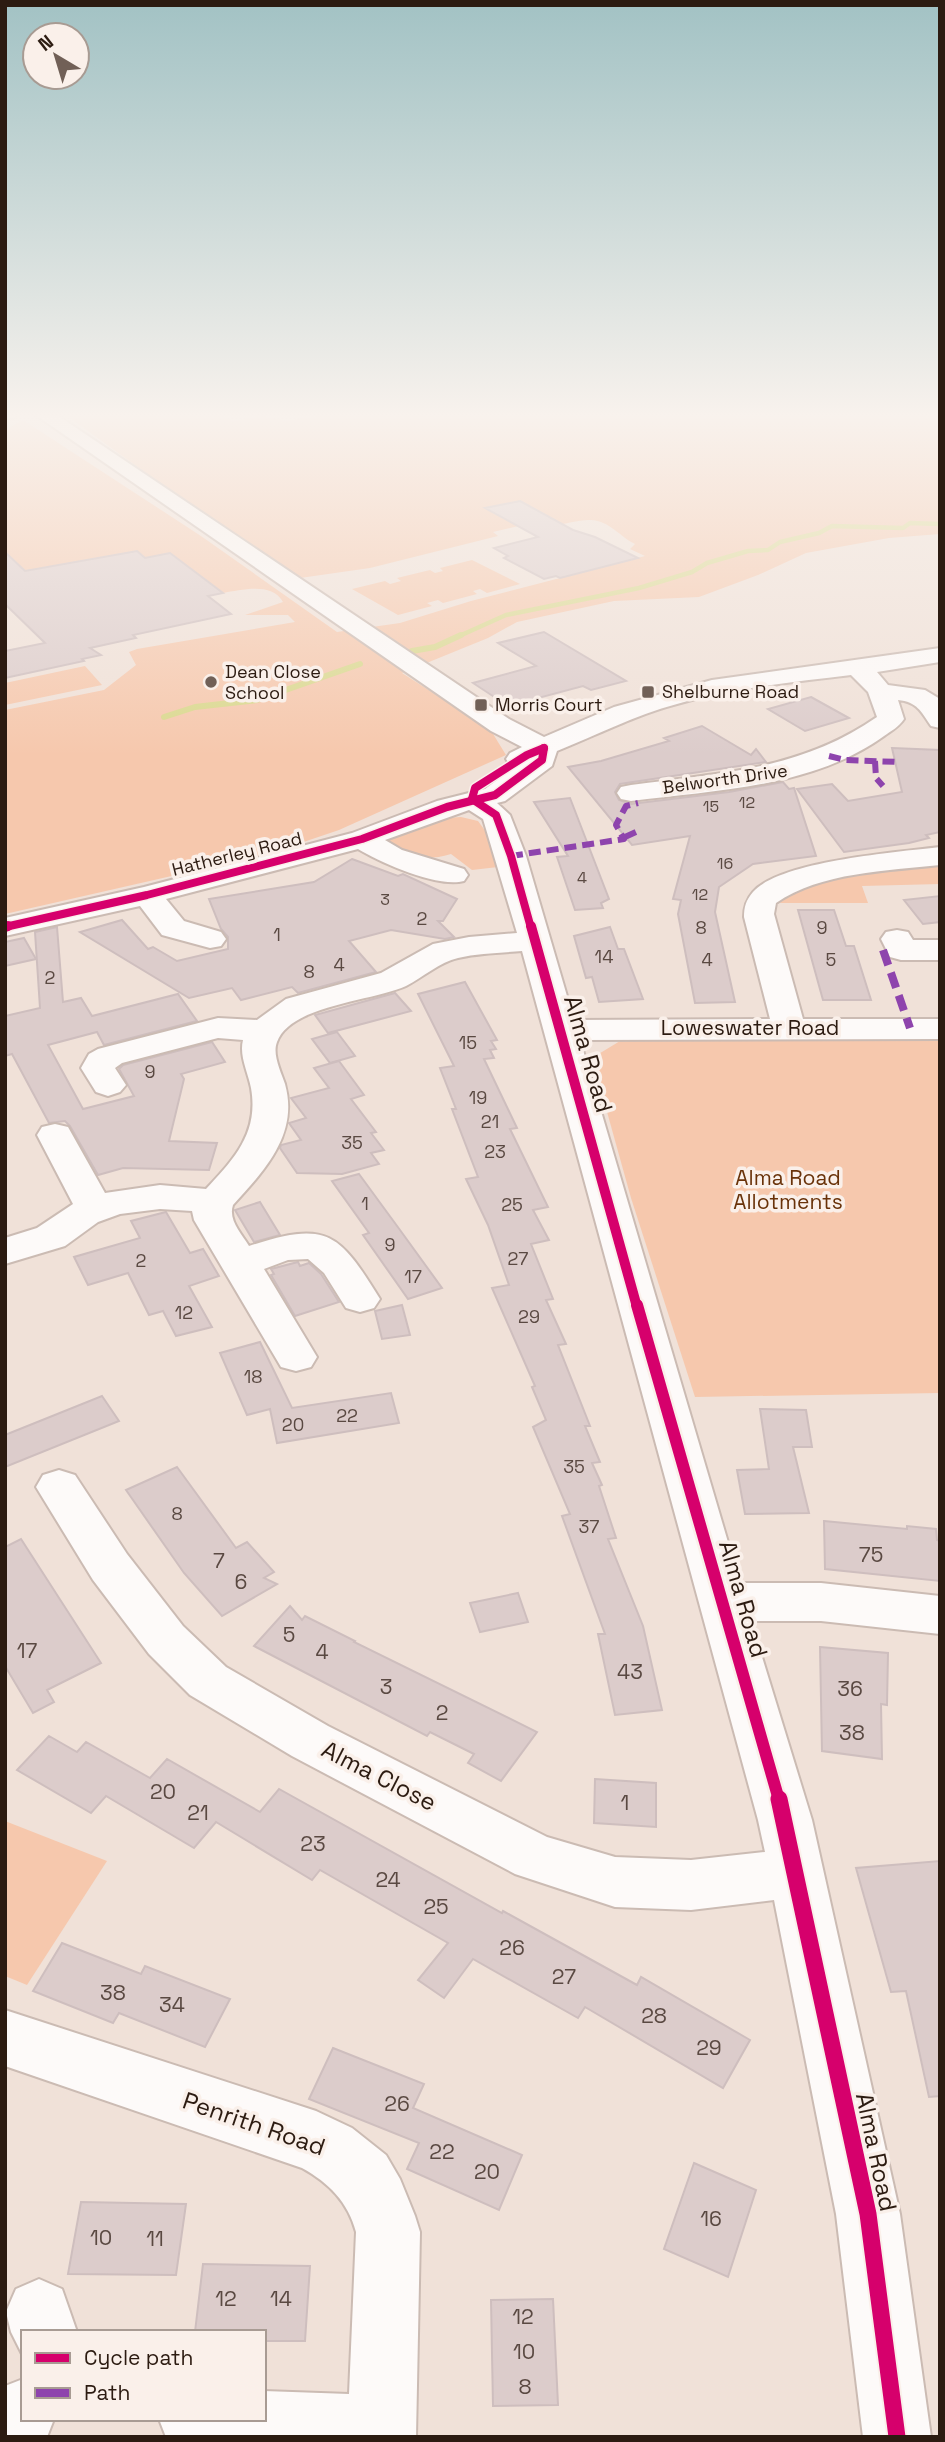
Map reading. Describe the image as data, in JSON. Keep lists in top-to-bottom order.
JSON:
{
  "streets": {
    "street": [
      "Belworth Drive",
      "Hatherley Road",
      "Loweswater Road",
      "Alma Road",
      "Alma Close",
      "Penrith Road"
    ]
  },
  "crossings": [
    ["Hatherley Road", "Alma Road"],
    ["Loweswater Road", "Alma Road"],
    ["Alma Road", "Alma Close"]
  ],
  "parks": ["Alma Road Allotments"],
  "places": {
    "other": ["Dean Close School"],
    "transit": ["Shelburne Road", "Morris Court"]
  },
  "house_numbers": [
    "12",
    "15",
    "16",
    "4",
    "12",
    "3",
    "2",
    "8",
    "9",
    "1",
    "14",
    "4",
    "5",
    "4",
    "8",
    "2",
    "15",
    "9",
    "19",
    "21",
    "35",
    "23",
    "1",
    "25",
    "9",
    "27",
    "2",
    "17",
    "12",
    "29",
    "18",
    "22",
    "20",
    "35",
    "8",
    "37",
    "75",
    "7",
    "6",
    "5",
    "17",
    "4",
    "43",
    "3",
    "36",
    "2",
    "38",
    "20",
    "1",
    "21",
    "23",
    "24",
    "25",
    "26",
    "27",
    "38",
    "34",
    "28",
    "29",
    "26",
    "22",
    "20",
    "16",
    "10",
    "11",
    "12",
    "14",
    "12",
    "10",
    "8"
  ],
  "legend": ["Cycle path", "Path"],
  "north": "top left"
}
